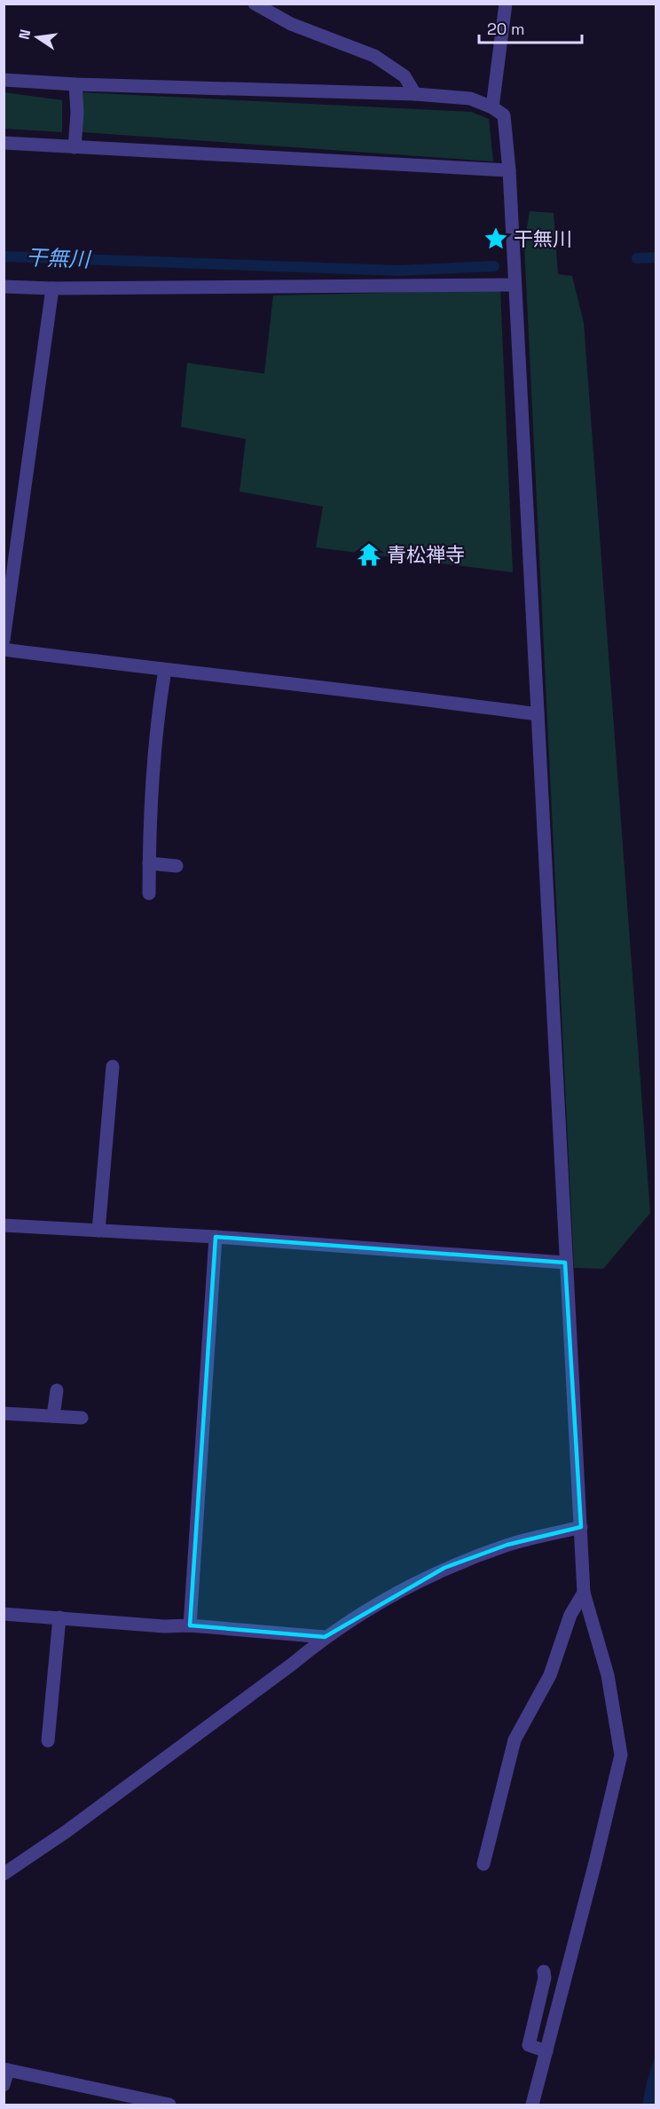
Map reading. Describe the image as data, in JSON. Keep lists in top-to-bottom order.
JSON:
{
  "water": ["干無川"],
  "places": {
    "place": ["干無川"],
    "temple": ["青松禅寺"]
  },
  "scale_bar": "20 m",
  "north": "left"
}
